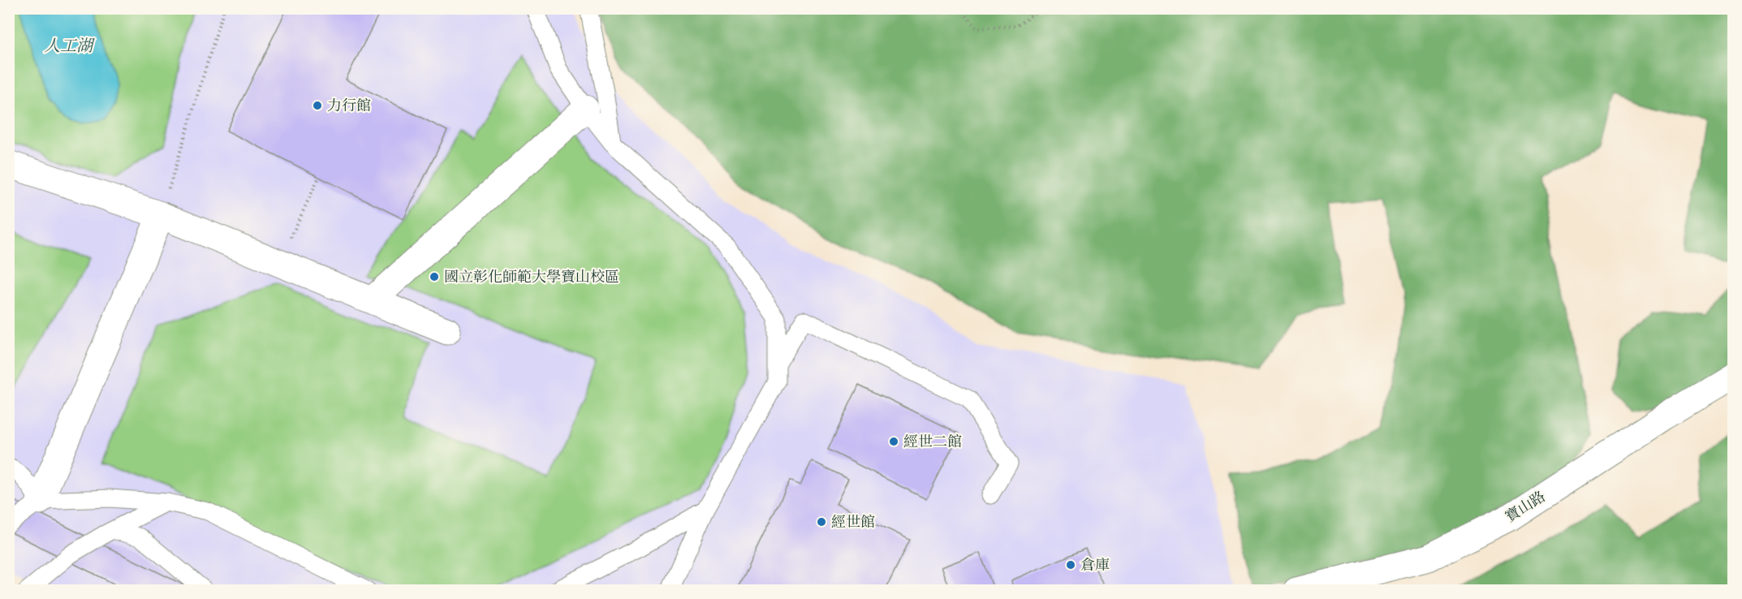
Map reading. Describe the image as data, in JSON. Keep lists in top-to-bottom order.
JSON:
{
  "streets": {
    "street": ["寶山路"]
  },
  "water": ["人工湖"],
  "places": [
    "力行館",
    "國立彰化師範大學寶山校區",
    "經世二館",
    "經世館",
    "倉庫"
  ]
}
